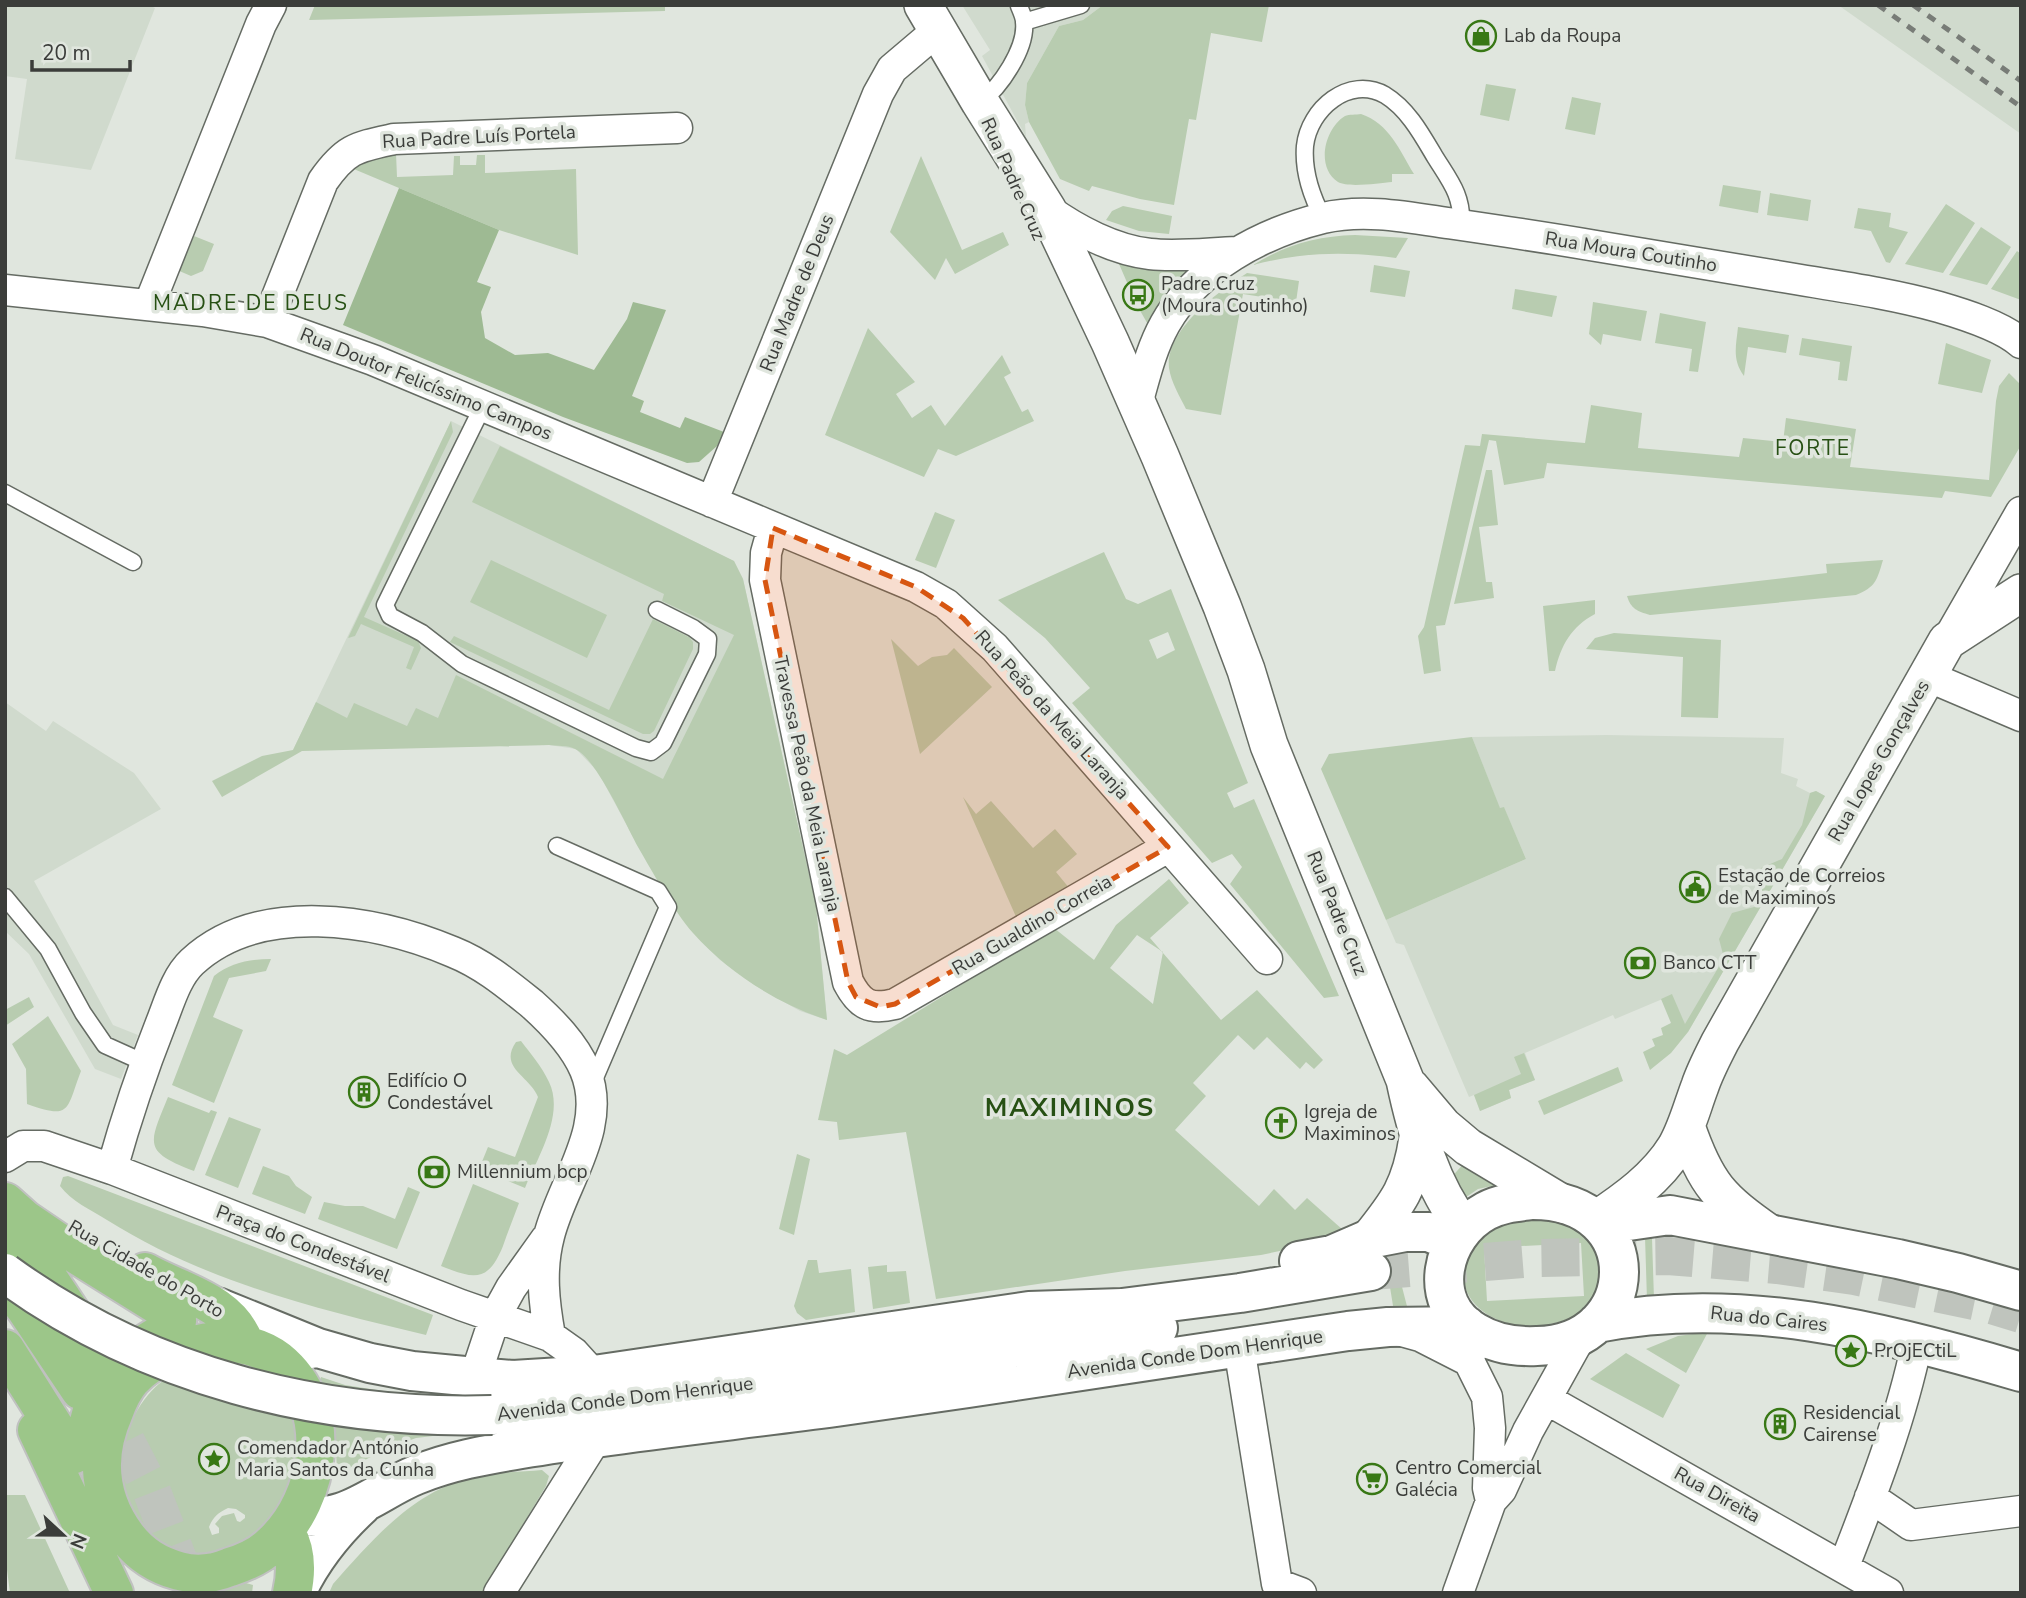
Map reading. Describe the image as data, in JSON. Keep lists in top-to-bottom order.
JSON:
{
  "streets": {
    "main road": ["Rua Cidade do Porto", "Rua do Caires", "Avenida Conde Dom Henrique"],
    "street": [
      "Rua Padre Luís Portela",
      "Rua Padre Cruz",
      "Rua Moura Coutinho",
      "Rua Madre de Deus",
      "Rua Doutor Felicíssimo Campos",
      "Rua Peão da Meia Laranja",
      "Rua Lopes Gonçalves",
      "Travessa Peão da Meia Laranja",
      "Rua Gualdino Correia",
      "Praça do Condestável",
      "Rua Direita"
    ]
  },
  "crossings": [
    ["Rua Padre Luís Portela", "Rua Doutor Felicíssimo Campos"],
    ["Rua Padre Cruz", "Rua Moura Coutinho"],
    ["Rua Padre Cruz", "Rua Lopes Gonçalves"],
    ["Rua Padre Cruz", "Rua do Caires"],
    ["Rua Padre Cruz", "Avenida Conde Dom Henrique"],
    ["Rua Madre de Deus", "Rua Doutor Felicíssimo Campos"],
    ["Rua Madre de Deus", "Rua Peão da Meia Laranja"],
    ["Rua Doutor Felicíssimo Campos", "Rua Peão da Meia Laranja"],
    ["Rua Peão da Meia Laranja", "Travessa Peão da Meia Laranja"],
    ["Rua Peão da Meia Laranja", "Rua Gualdino Correia"],
    ["Rua Lopes Gonçalves", "Rua do Caires"],
    ["Rua Lopes Gonçalves", "Avenida Conde Dom Henrique"],
    ["Travessa Peão da Meia Laranja", "Rua Gualdino Correia"],
    ["Praça do Condestável", "Avenida Conde Dom Henrique"],
    ["Rua Cidade do Porto", "Avenida Conde Dom Henrique"],
    ["Rua do Caires", "Avenida Conde Dom Henrique"]
  ],
  "districts": ["MADRE DE DEUS", "FORTE", "MAXIMINOS"],
  "places": {
    "shop": ["Lab da Roupa"],
    "bus stop": ["Padre Cruz (Moura Coutinho)"],
    "public building": ["Estação de Correios de Maximinos"],
    "bank": ["Banco CTT", "Millennium bcp"],
    "building": ["Edifício O Condestável", "Residencial Cairense"],
    "church": ["Igreja de Maximinos"],
    "place": ["PrOjECtiL", "Comendador António Maria Santos da Cunha"],
    "supermarket": ["Centro Comercial Galécia"]
  },
  "scale_bar": "20 m",
  "north": "right"
}
